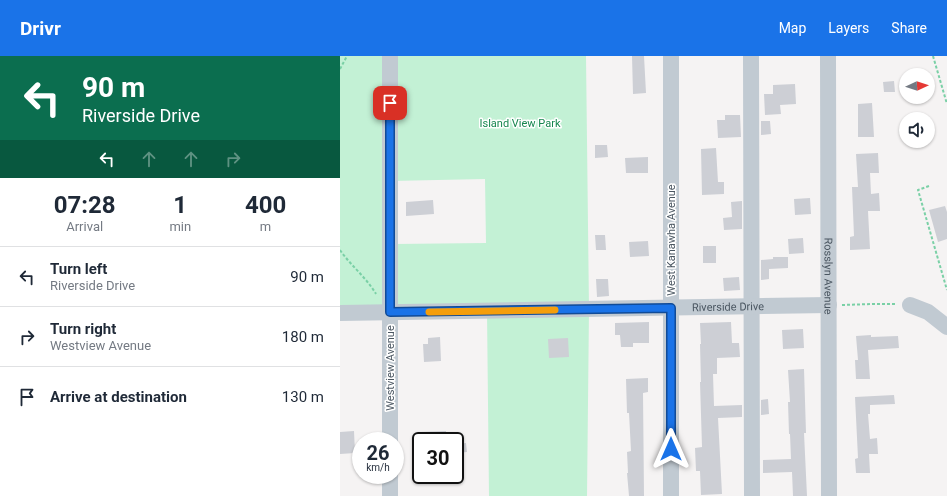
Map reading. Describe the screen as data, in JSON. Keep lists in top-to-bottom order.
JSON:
{
  "streets": {
    "street": [
      "West Kanawha Avenue",
      "Rosslyn Avenue",
      "Riverside Drive",
      "Westview Avenue"
    ]
  },
  "crossings": [
    ["West Kanawha Avenue", "Riverside Drive"],
    ["Rosslyn Avenue", "Riverside Drive"],
    ["Riverside Drive", "Westview Avenue"]
  ],
  "parks": ["Island View Park"],
  "north": "right",
  "page": {
    "header": "Drivr",
    "nav": ["Map", "Layers", "Share"],
    "turn": ["90 m", "Riverside Drive"],
    "eta": [
      "07:28",
      "Arrival",
      "1",
      "min",
      "400",
      "m"
    ],
    "list": [
      {
        "name": "Turn left",
        "note": "Riverside Drive",
        "value": "90 m"
      },
      {
        "name": "Turn right",
        "note": "Westview Avenue",
        "value": "180 m"
      },
      {
        "name": "Arrive at destination",
        "value": "130 m"
      }
    ],
    "speed": "26 km/h",
    "limit": "30"
  }
}
